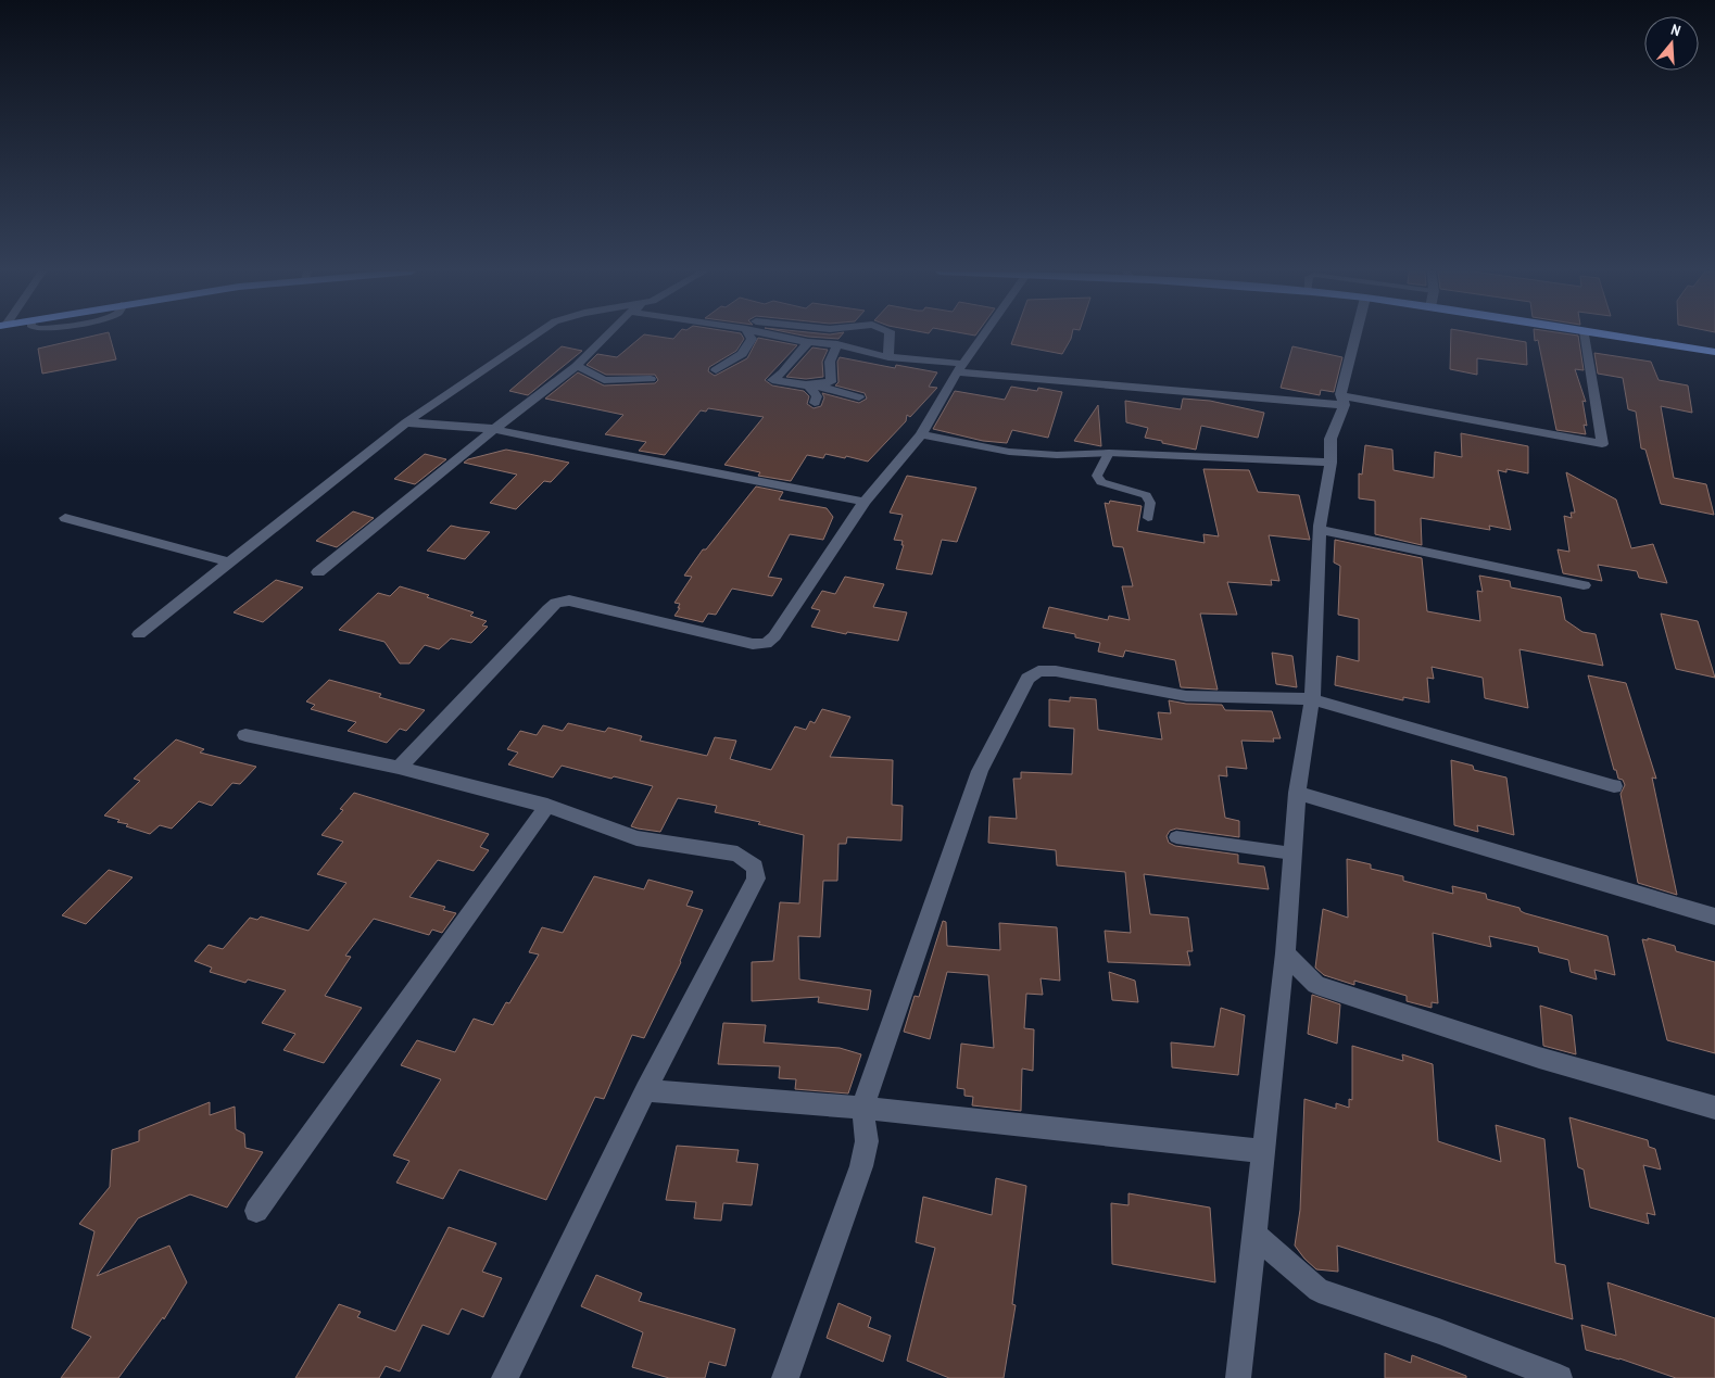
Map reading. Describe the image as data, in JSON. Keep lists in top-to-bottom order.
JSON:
{
  "north": "top"
}
